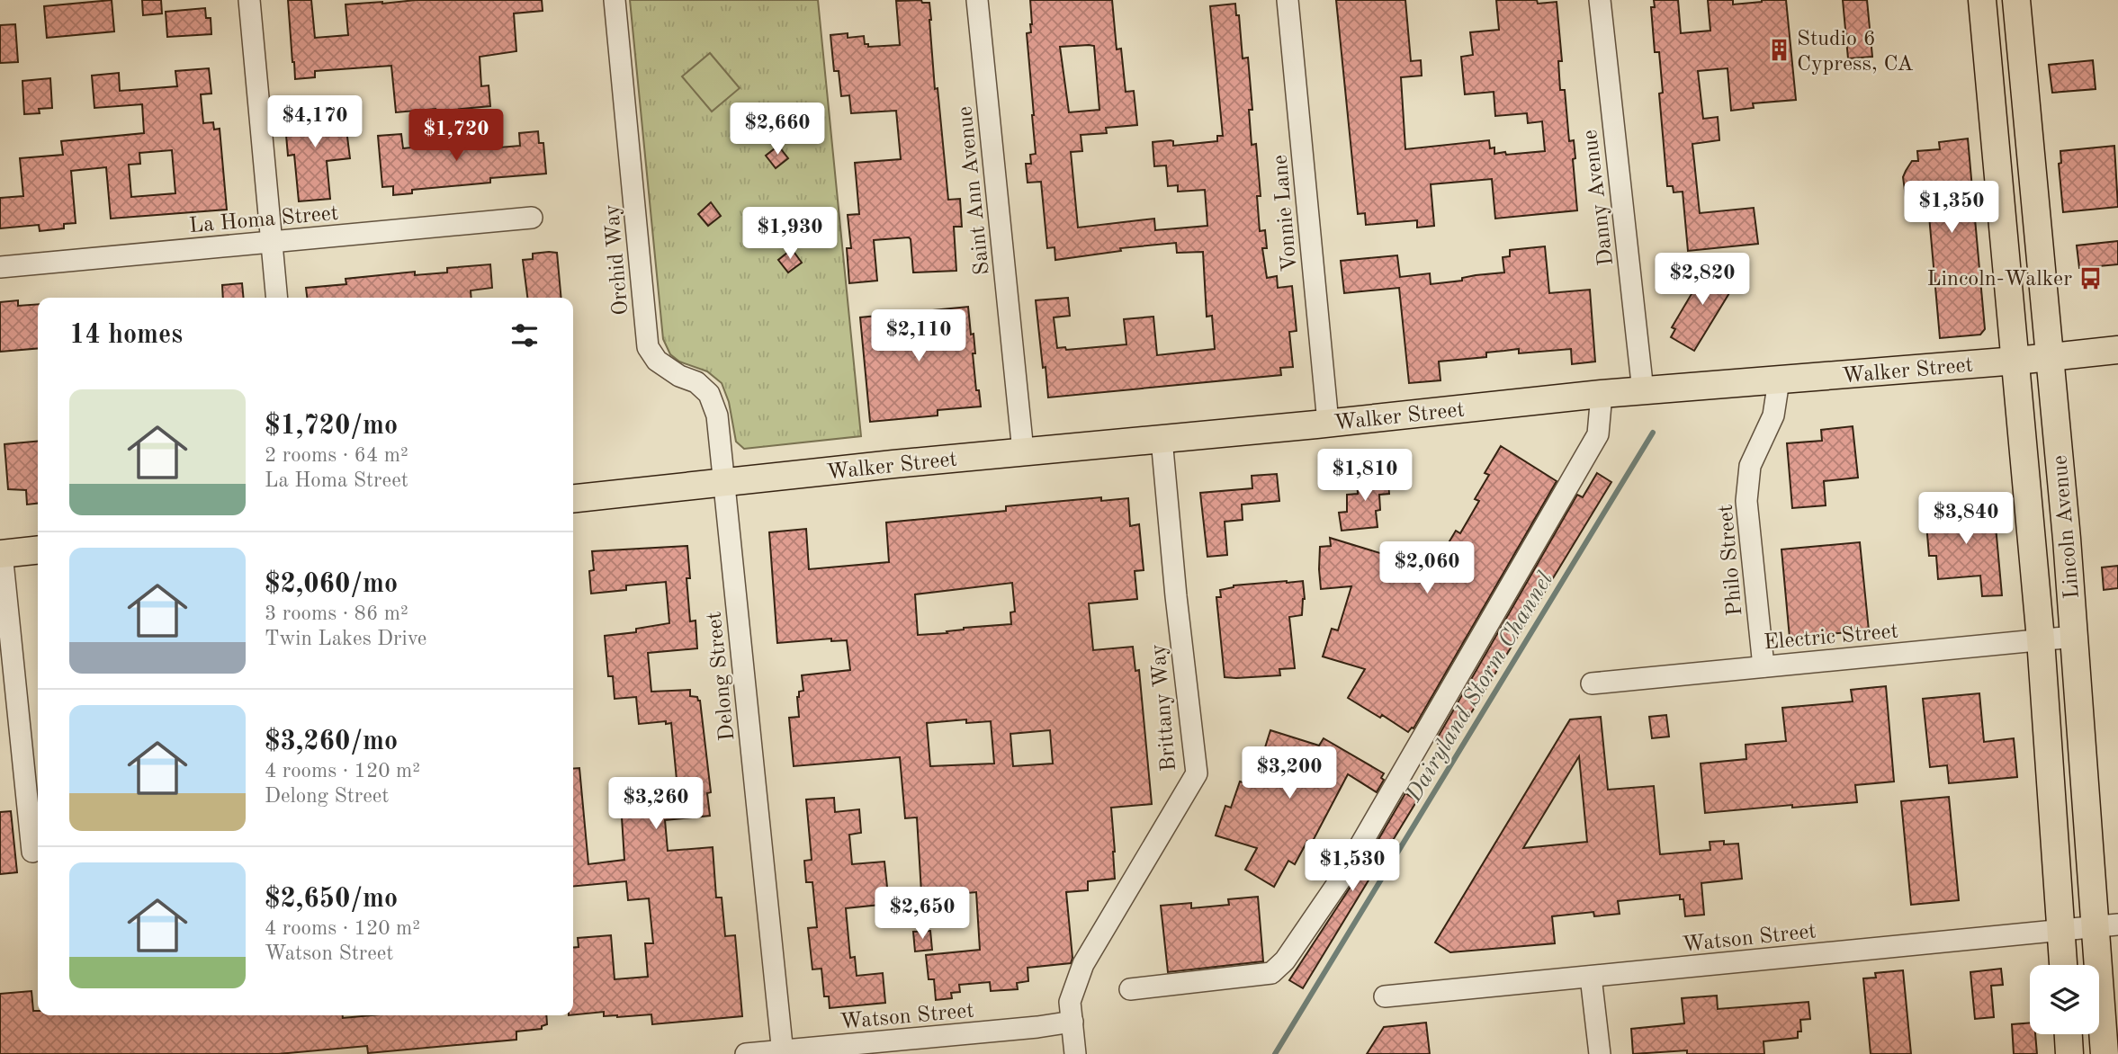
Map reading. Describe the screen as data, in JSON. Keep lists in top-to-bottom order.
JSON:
{
  "streets": {
    "main road": ["Walker Street", "Lincoln Avenue"],
    "street": [
      "Saint Ann Avenue",
      "Danny Avenue",
      "Vonnie Lane",
      "La Homa Street",
      "Orchid Way",
      "Philo Street",
      "Electric Street",
      "Delong Street",
      "Brittany Way",
      "Watson Street"
    ]
  },
  "crossings": [
    ["Saint Ann Avenue", "Walker Street"],
    ["Danny Avenue", "Walker Street"],
    ["Vonnie Lane", "Walker Street"],
    ["Orchid Way", "Walker Street"],
    ["Orchid Way", "Delong Street"],
    ["Walker Street", "Lincoln Avenue"],
    ["Walker Street", "Philo Street"],
    ["Walker Street", "Delong Street"],
    ["Walker Street", "Brittany Way"],
    ["Lincoln Avenue", "Electric Street"],
    ["Lincoln Avenue", "Watson Street"],
    ["Philo Street", "Electric Street"],
    ["Delong Street", "Watson Street"],
    ["Brittany Way", "Watson Street"]
  ],
  "water": ["Dairyland Storm Channel"],
  "places": {
    "building": ["Studio 6 Cypress, CA"],
    "bus stop": ["Lincoln-Walker"]
  },
  "page": {
    "price": [
      "$4,170",
      "$2,660",
      "$1,720",
      "$1,350",
      "$1,930",
      "$2,820",
      "$2,110",
      "$1,810",
      "$3,840",
      "$2,060",
      "$3,200",
      "$3,260",
      "$1,530",
      "$2,650"
    ],
    "heading": "14 homes",
    "list": [
      {
        "name": "$1,720/mo",
        "note": "2 rooms · 64 m² · La Homa Street"
      },
      {
        "name": "$2,060/mo",
        "note": "3 rooms · 86 m² · Twin Lakes Drive"
      },
      {
        "name": "$3,260/mo",
        "note": "4 rooms · 120 m² · Delong Street"
      },
      {
        "name": "$2,650/mo",
        "note": "4 rooms · 120 m² · Watson Street"
      }
    ]
  }
}
